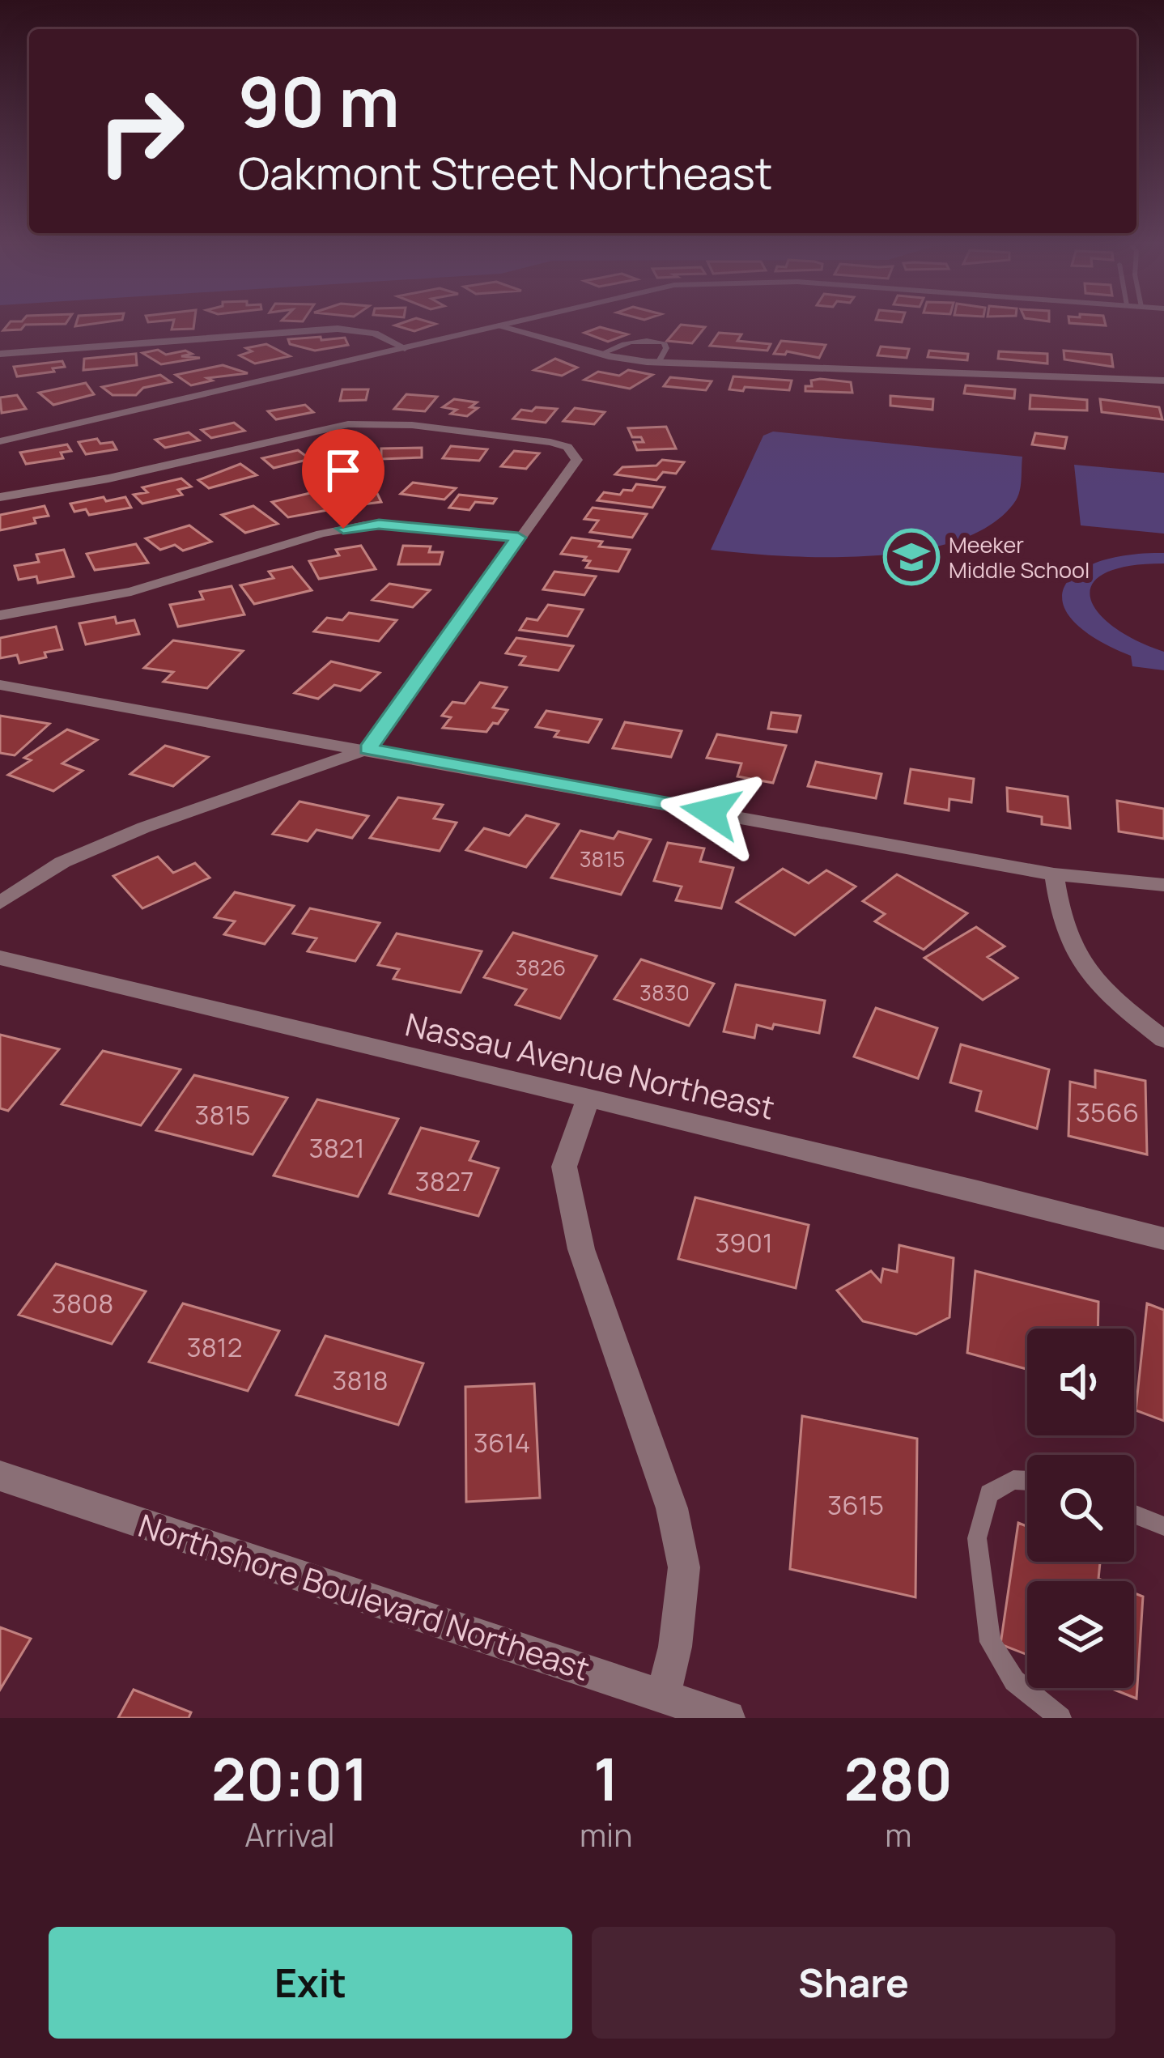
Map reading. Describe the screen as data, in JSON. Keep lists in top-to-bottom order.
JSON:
{
  "streets": {
    "street": ["Nassau Avenue Northeast", "Northshore Boulevard Northeast"]
  },
  "places": {
    "school or university": ["Meeker Middle School"]
  },
  "house_numbers": [
    "3815",
    "3826",
    "3830",
    "3566",
    "3815",
    "3821",
    "3827",
    "3901",
    "3808",
    "3812",
    "3818",
    "3614",
    "3615"
  ],
  "page": {
    "turn": ["90 m", "Oakmont Street Northeast"],
    "eta": [
      "20:01",
      "Arrival",
      "1",
      "min",
      "280",
      "m"
    ],
    "buttons": ["Exit", "Share"]
  }
}
